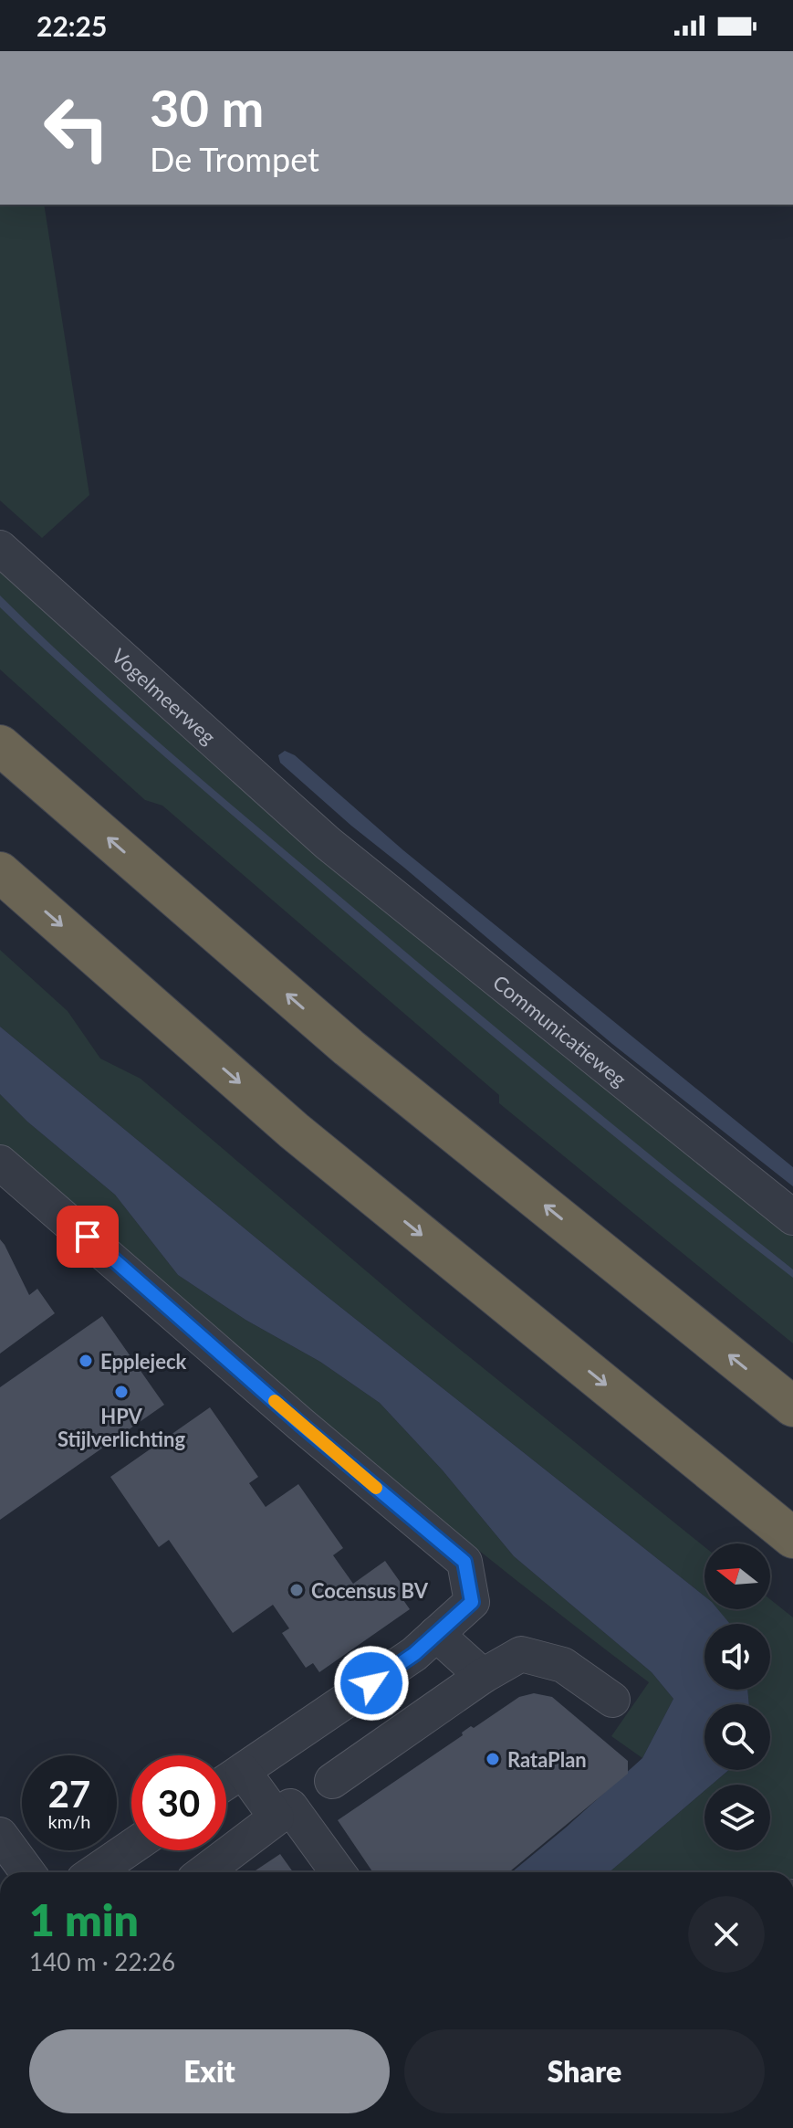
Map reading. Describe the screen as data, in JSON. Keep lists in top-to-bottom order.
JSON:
{
  "streets": {
    "street": ["Vogelmeerweg", "Communicatieweg"]
  },
  "crossings": [
    ["Vogelmeerweg", "Communicatieweg"]
  ],
  "places": [
    "Epplejeck",
    "HPV Stijlverlichting",
    "Cocensus BV",
    "RataPlan"
  ],
  "north": "left",
  "page": {
    "status": "22:25",
    "turn": ["30 m", "De Trompet"],
    "speed": "27 km/h",
    "limit": "30",
    "heading": ["1 min", "140 m · 22:26"],
    "buttons": ["Exit", "Share"]
  }
}
